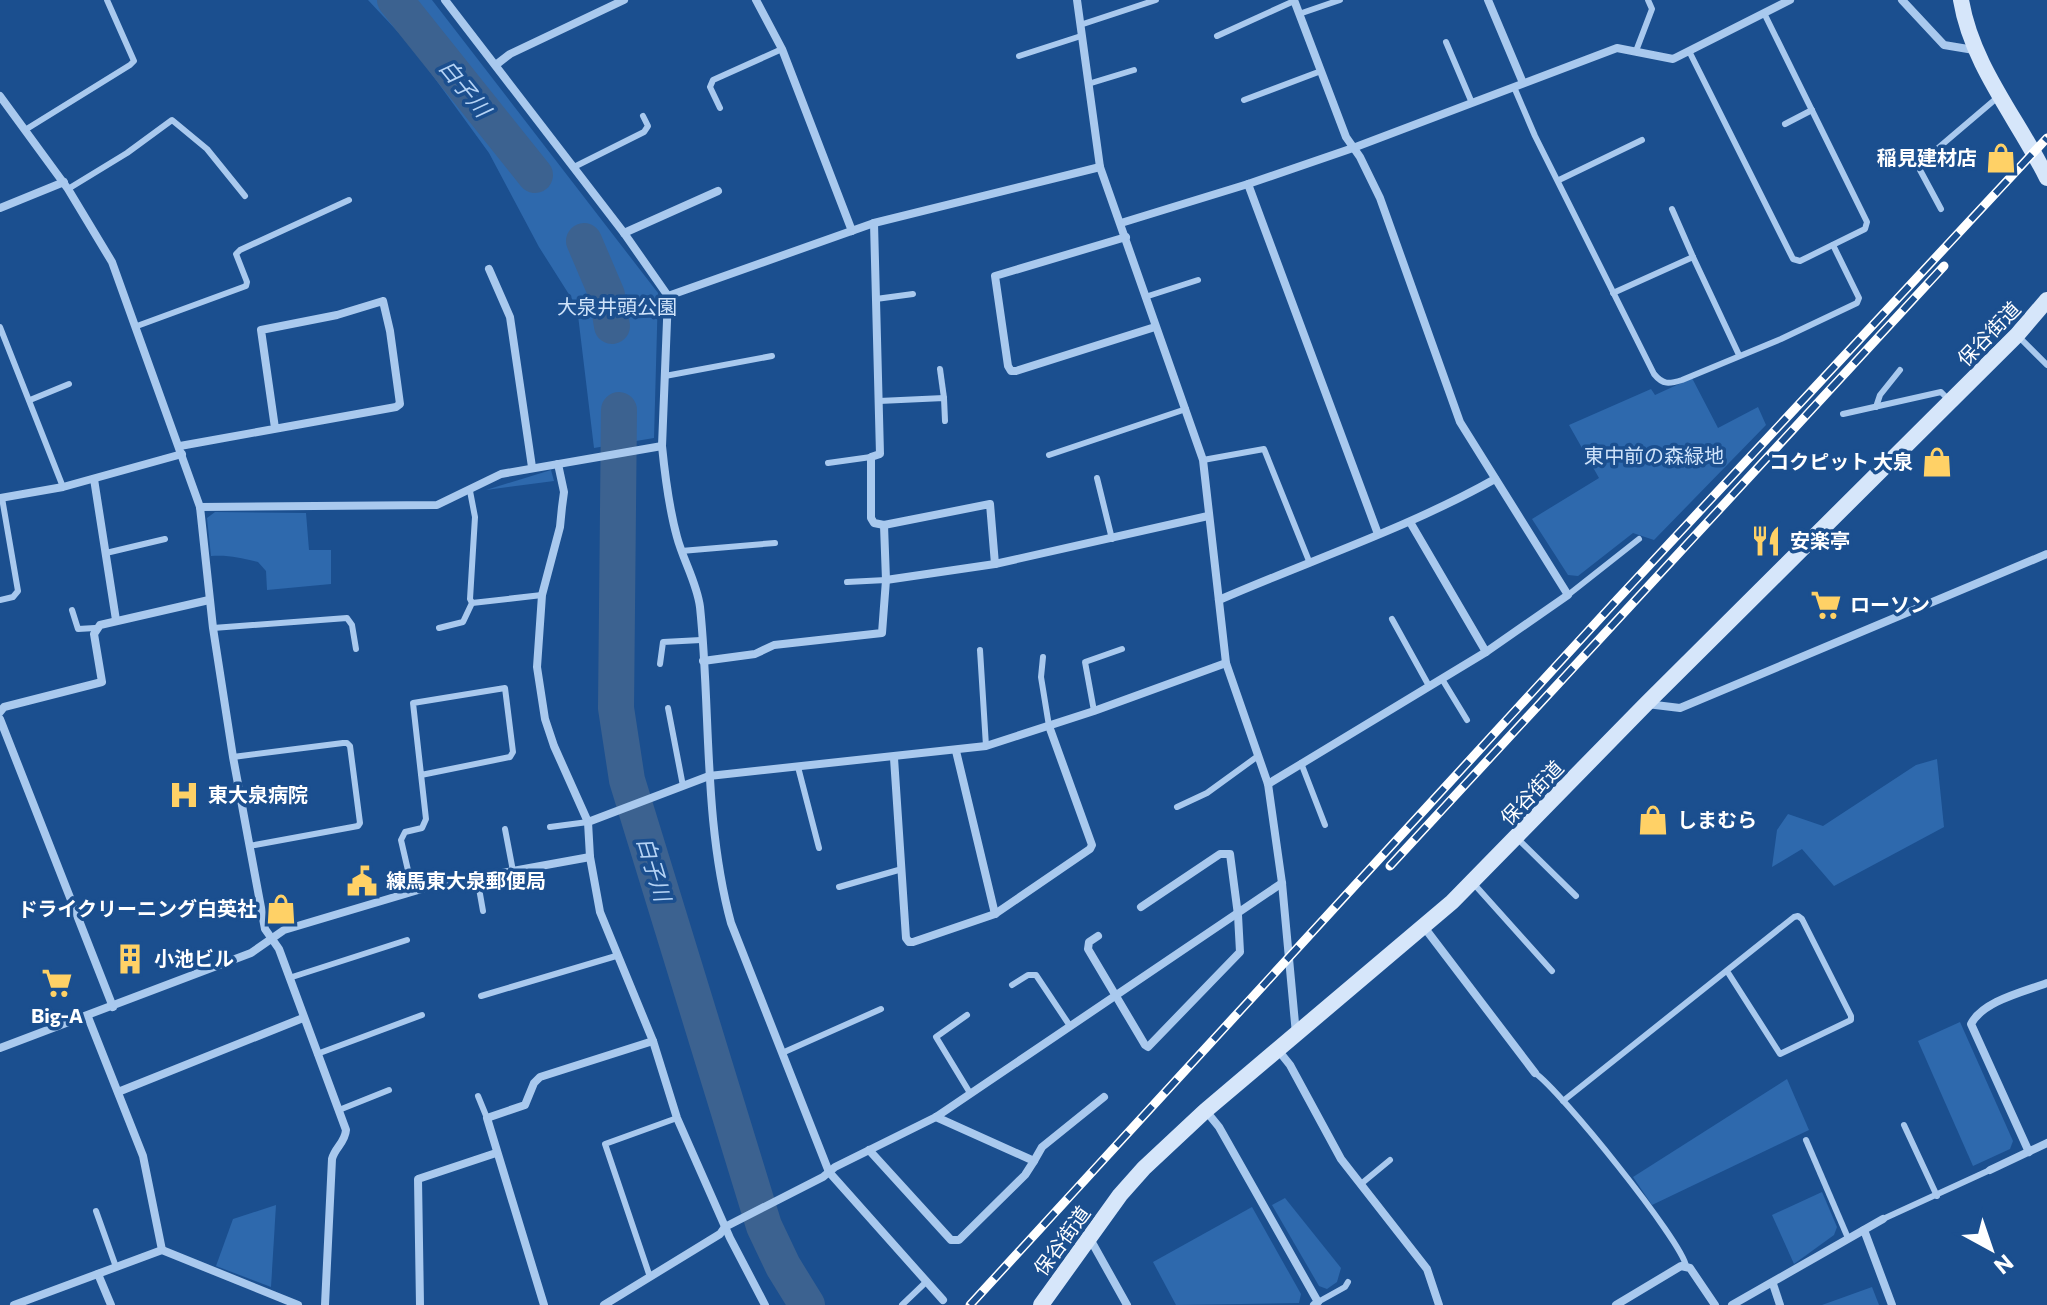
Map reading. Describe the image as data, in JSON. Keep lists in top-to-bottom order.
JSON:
{
  "streets": {
    "main road": ["保谷街道"]
  },
  "water": ["白子川"],
  "parks": ["大泉井頭公園", "東中前の森緑地"],
  "places": {
    "shop": [
      "稲見建材店",
      "コクピット 大泉",
      "しまむら",
      "ドライクリーニング白英社"
    ],
    "restaurant": ["安楽亭"],
    "supermarket": ["ローソン", "Big-A"],
    "hospital": ["東大泉病院"],
    "public building": ["練馬東大泉郵便局"],
    "building": ["小池ビル"]
  },
  "north": "bottom right"
}
